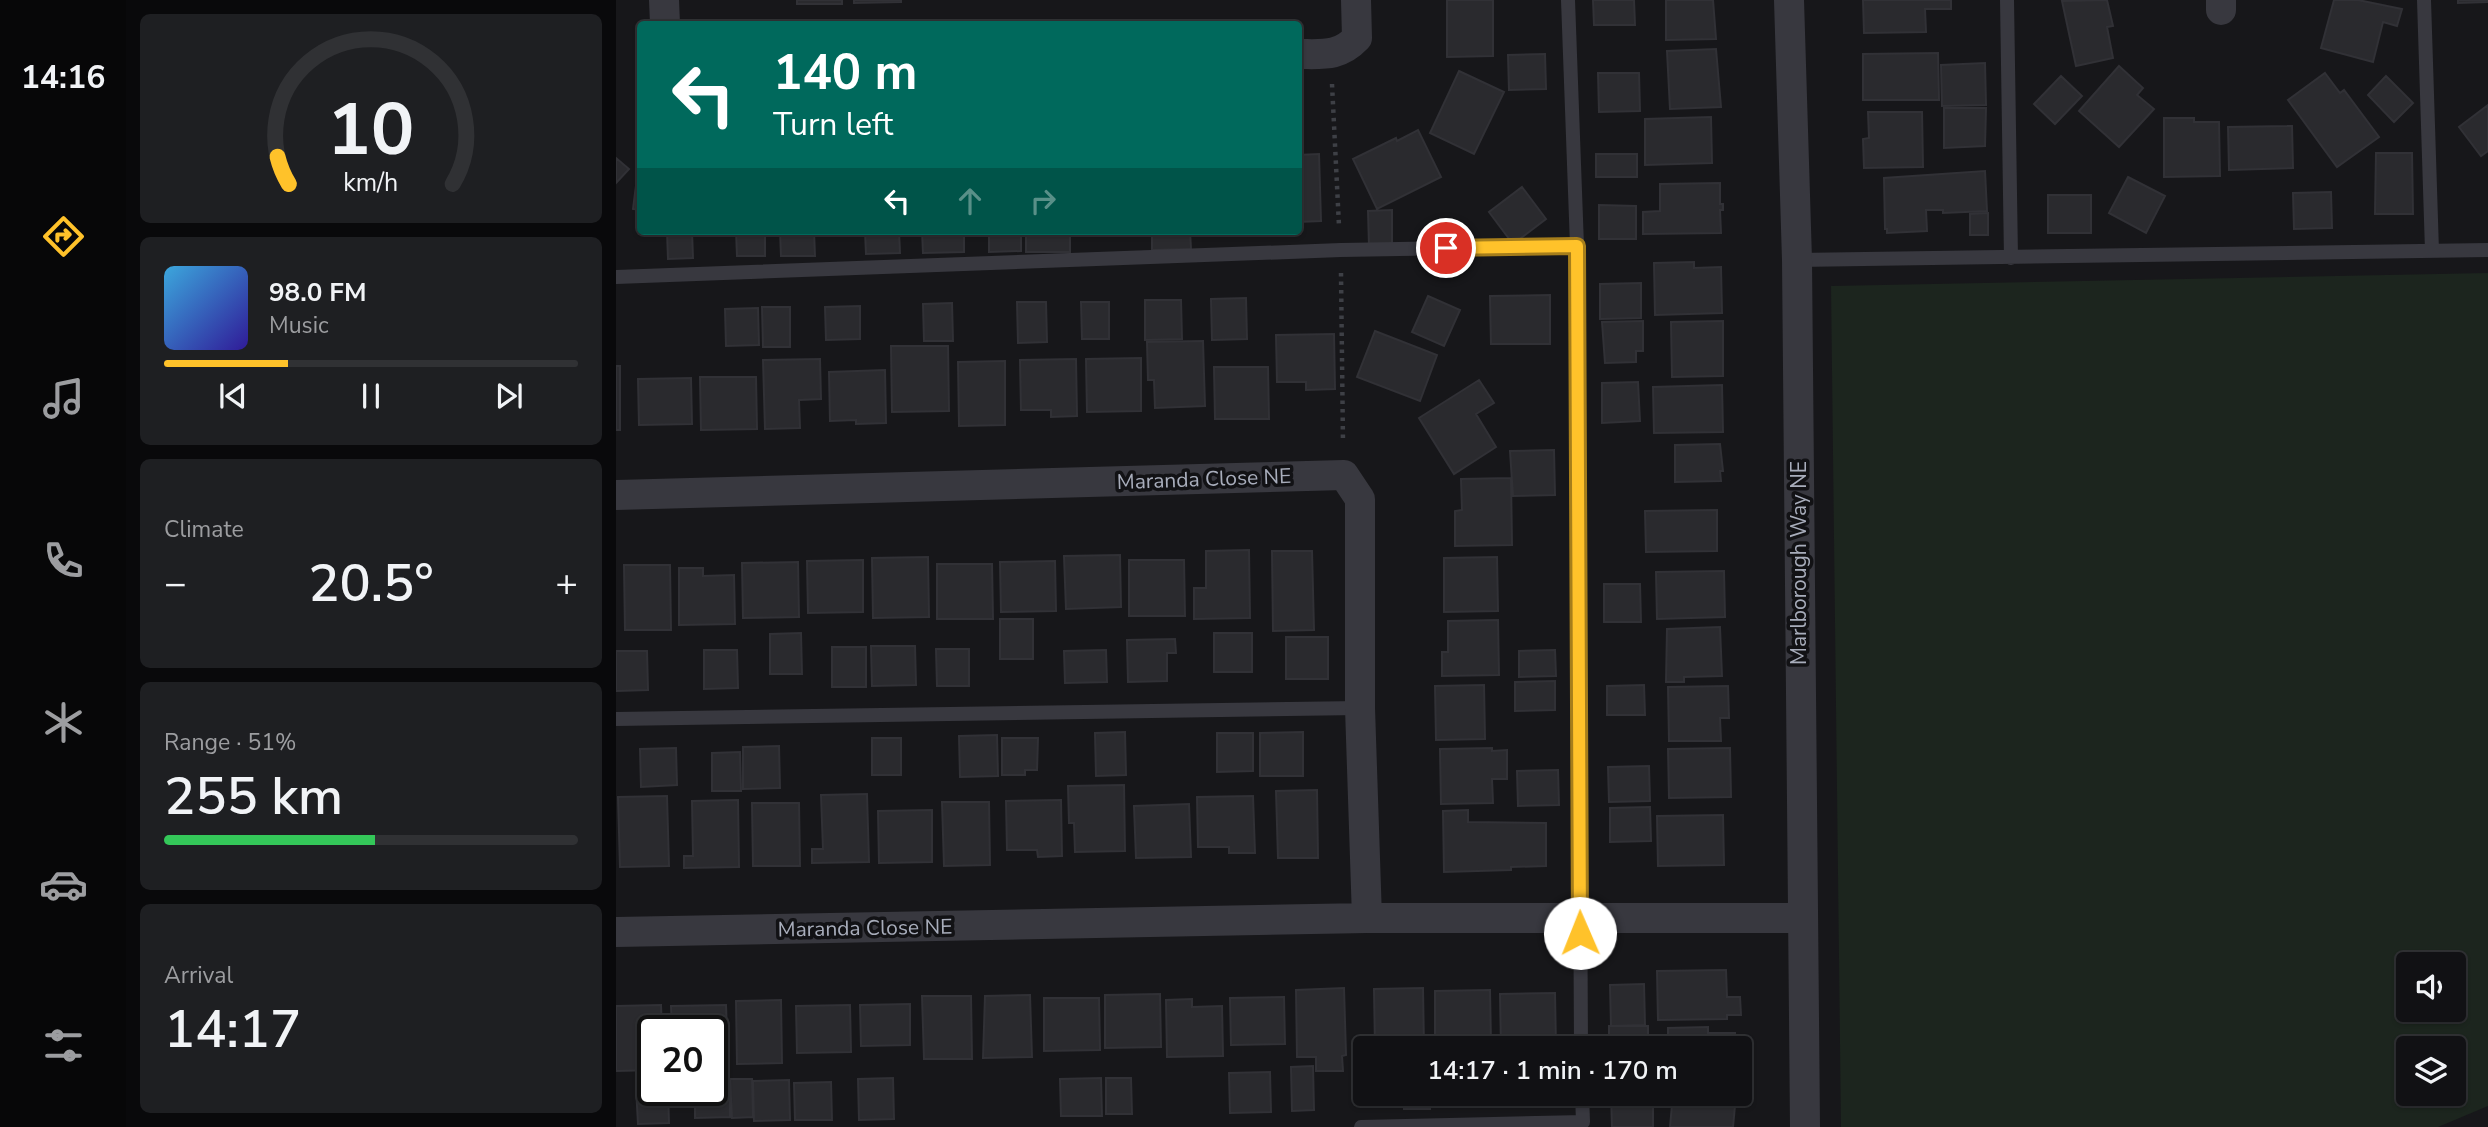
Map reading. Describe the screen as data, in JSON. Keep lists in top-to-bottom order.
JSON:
{
  "streets": {
    "street": ["Maranda Close NE", "Marlborough Way NE"]
  },
  "crossings": [
    ["Maranda Close NE", "Marlborough Way NE"]
  ],
  "page": {
    "tabs": "14:16",
    "turn": ["140 m", "Turn left"],
    "song": ["98.0 FM", "Music"],
    "tile": [
      "Climate",
      ["Range · 51%", "255 km"],
      ["Arrival", "14:17"]
    ],
    "heat": ["−", "20.5°", "+"],
    "limit": "20",
    "trip": "14:17 · 1 min · 170 m",
    "gauge": ["10", "km/h"]
  }
}
